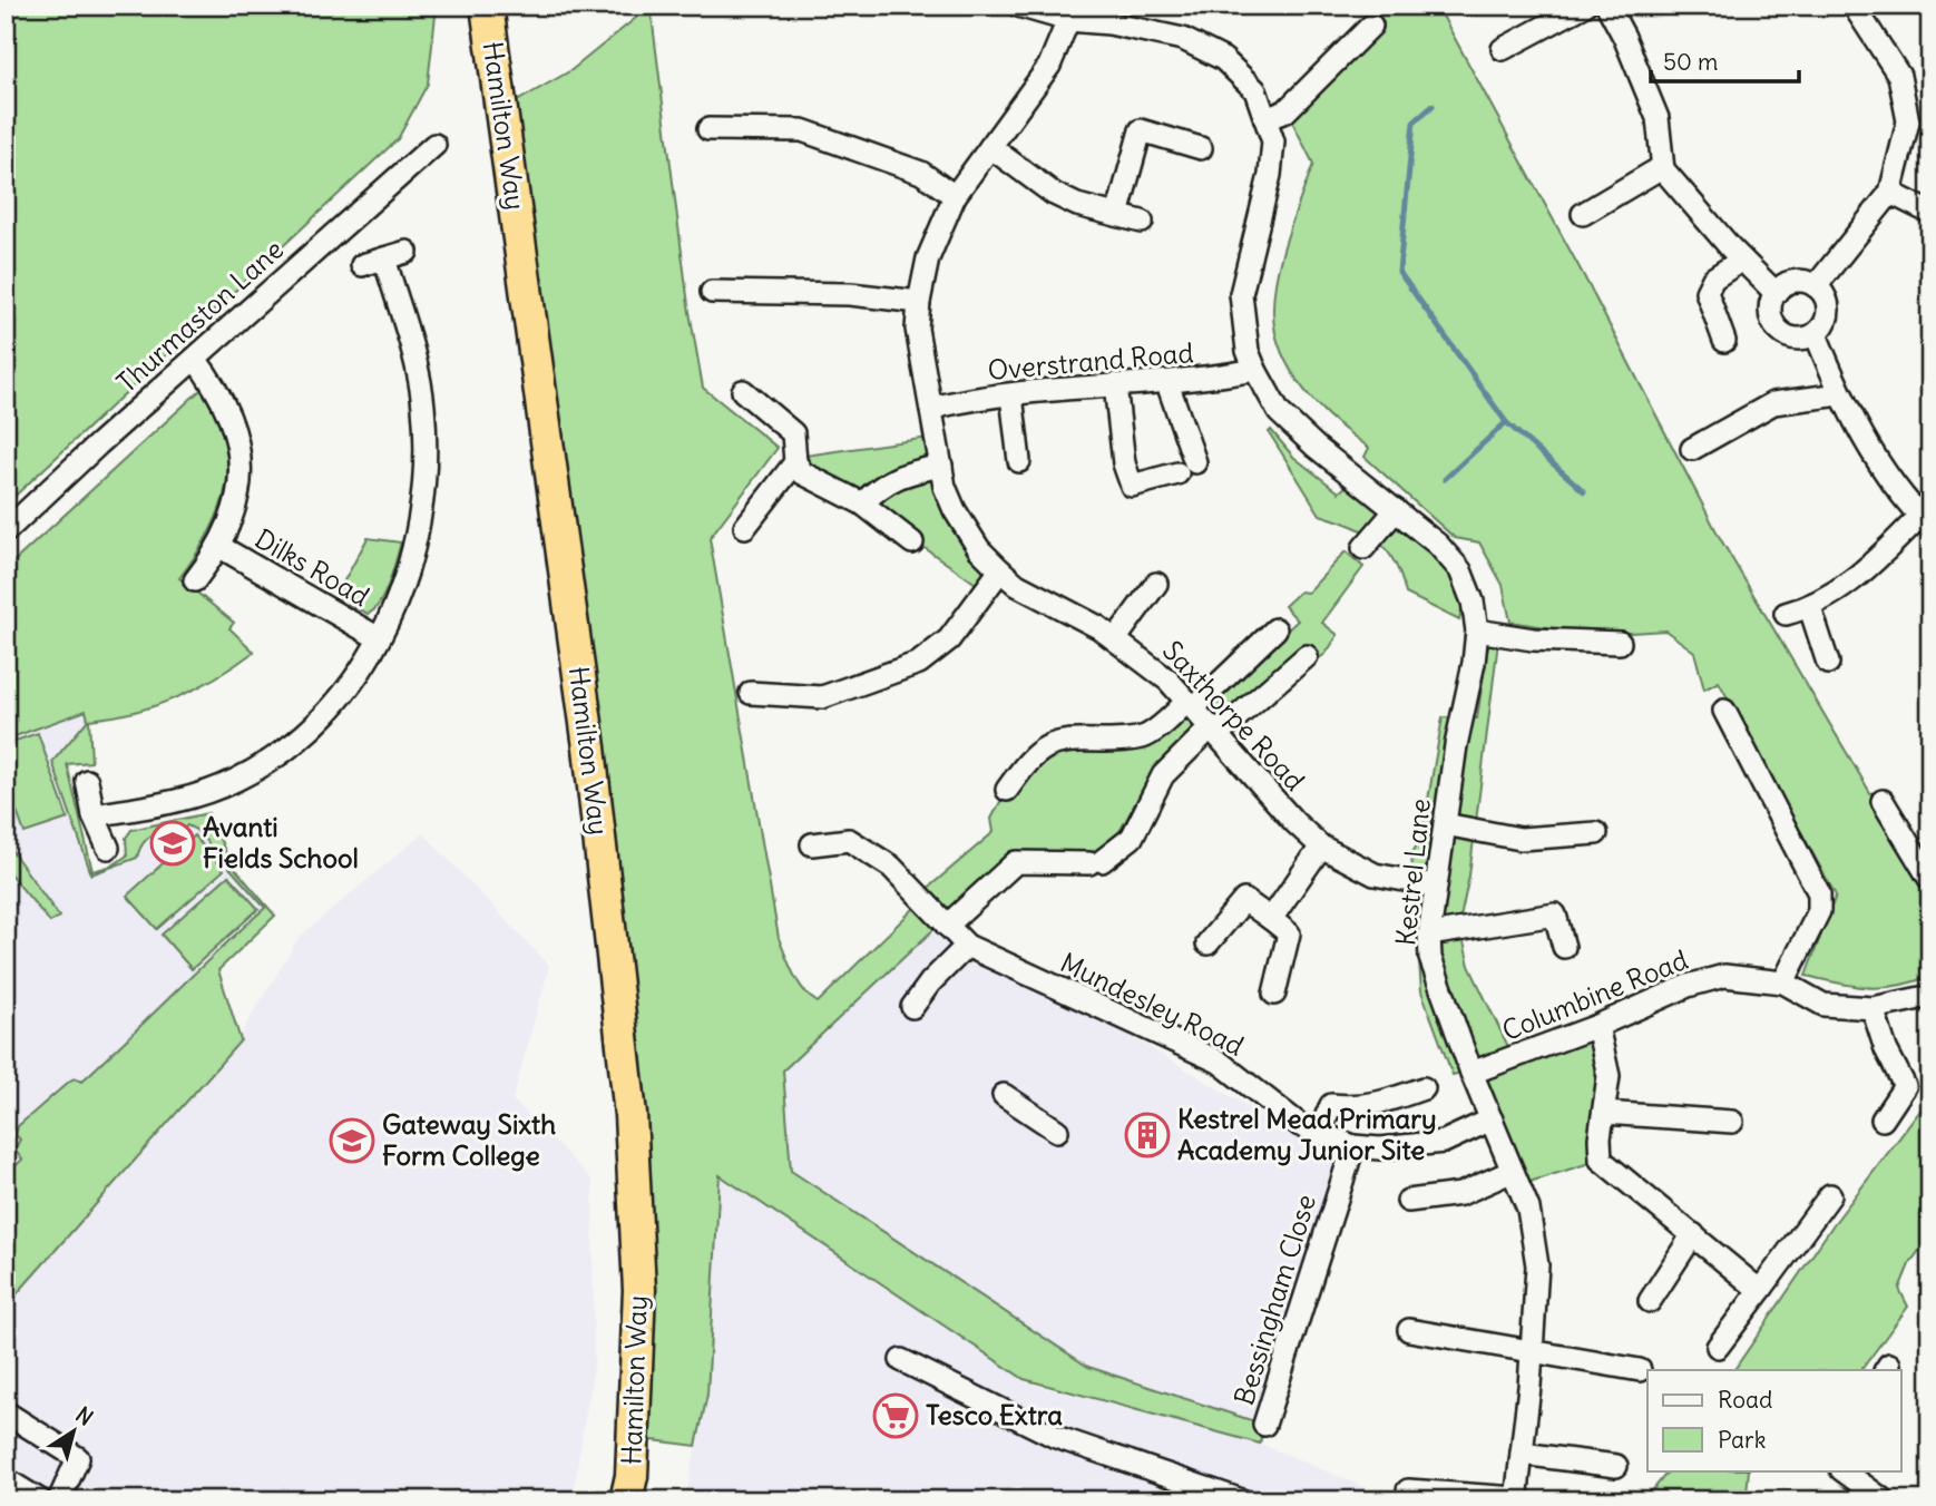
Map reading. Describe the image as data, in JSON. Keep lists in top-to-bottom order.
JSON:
{
  "streets": {
    "highway": ["Hamilton Way"],
    "street": [
      "Thurmaston Lane",
      "Overstrand Road",
      "Dilks Road",
      "Saxthorpe Road",
      "Kestrel Lane",
      "Columbine Road",
      "Mundesley Road",
      "Bessingham Close"
    ]
  },
  "crossings": [
    ["Overstrand Road", "Saxthorpe Road"],
    ["Overstrand Road", "Kestrel Lane"],
    ["Saxthorpe Road", "Kestrel Lane"],
    ["Kestrel Lane", "Columbine Road"],
    ["Kestrel Lane", "Mundesley Road"],
    ["Mundesley Road", "Bessingham Close"]
  ],
  "places": {
    "school or university": ["Avanti Fields School", "Gateway Sixth Form College"],
    "building": ["Kestrel Mead Primary Academy Junior Site"],
    "supermarket": ["Tesco Extra"]
  },
  "legend": ["Road", "Park"],
  "scale_bar": "50 m",
  "north": "top right"
}
